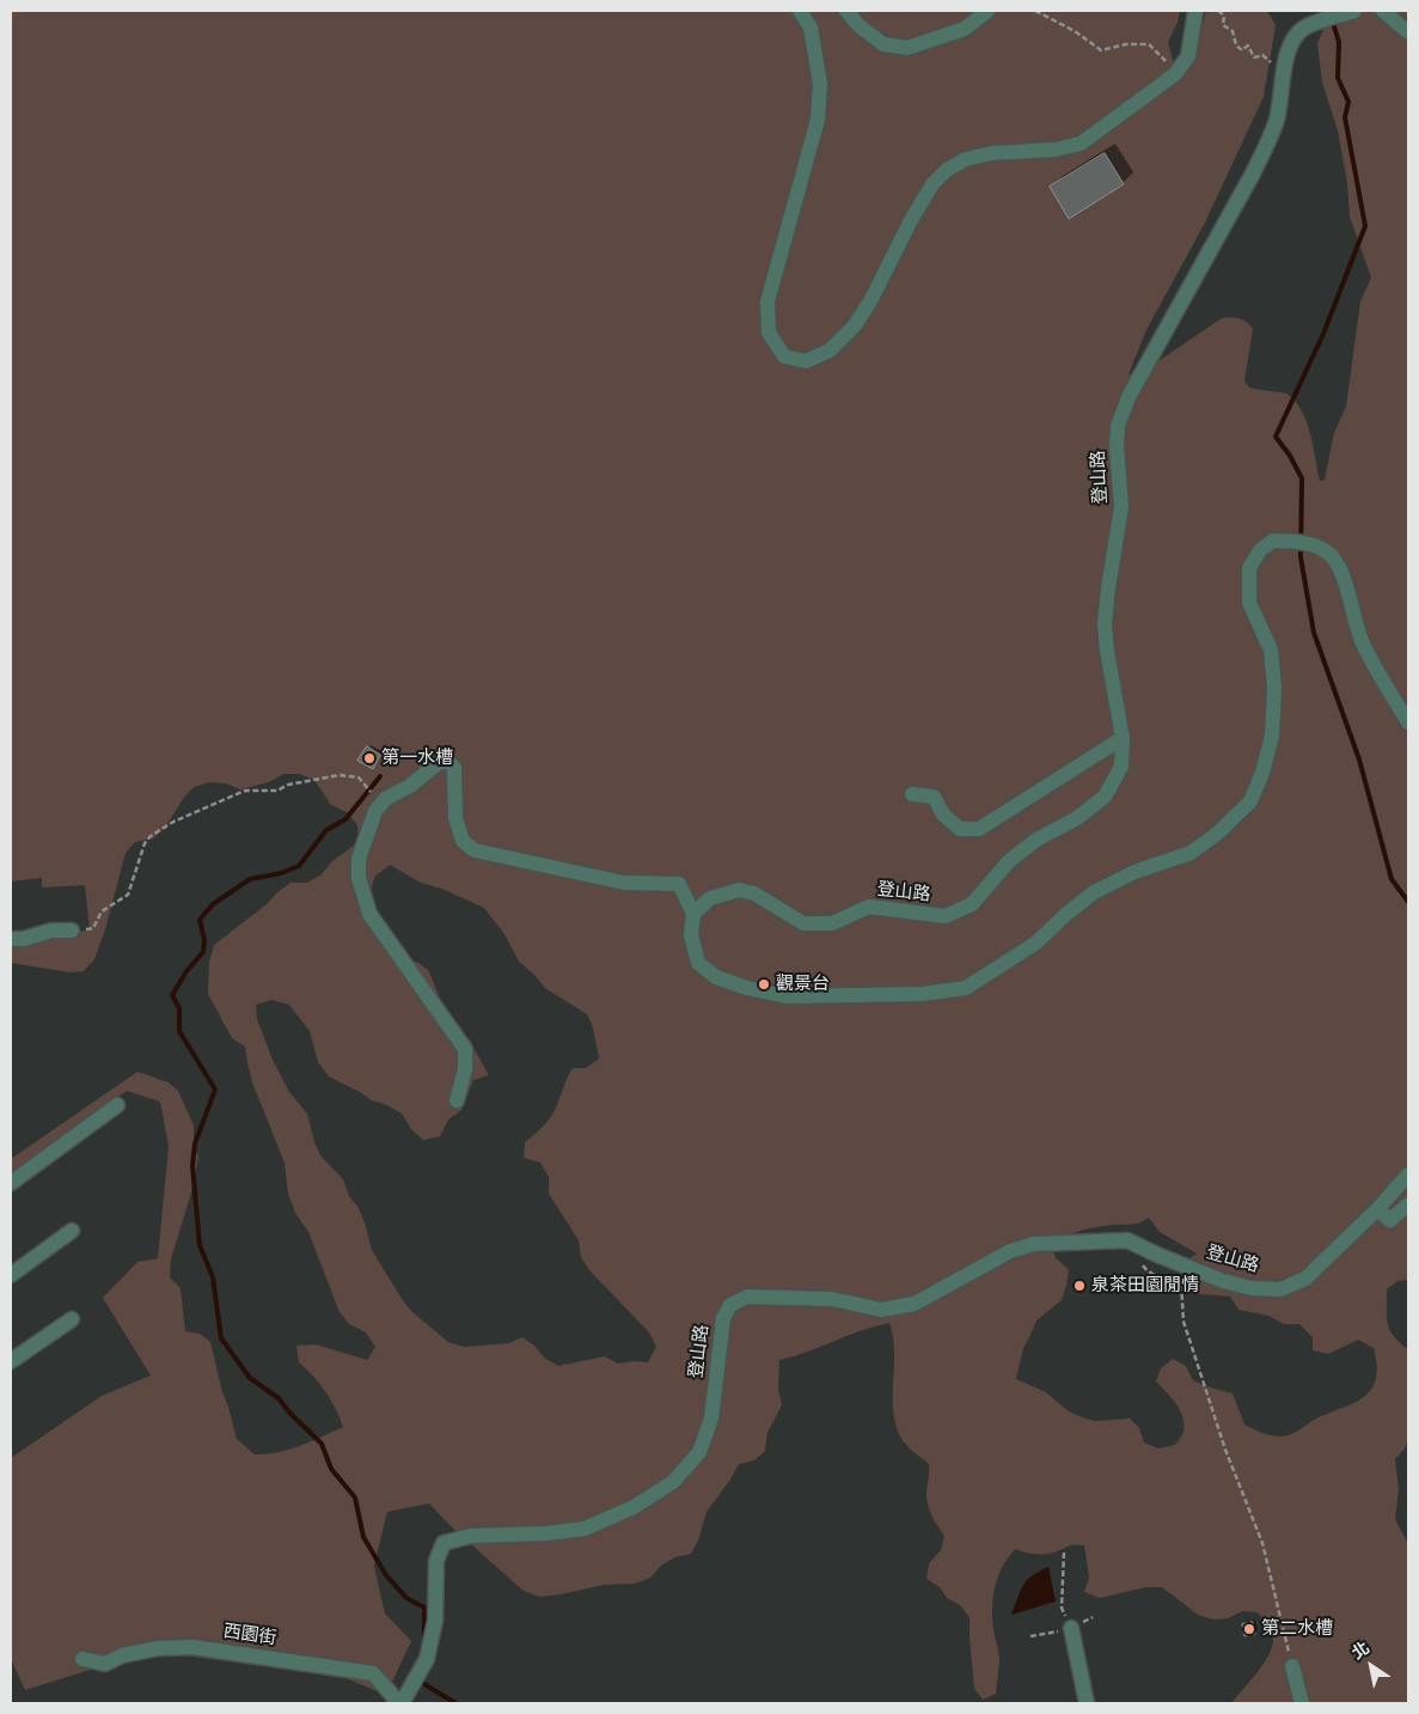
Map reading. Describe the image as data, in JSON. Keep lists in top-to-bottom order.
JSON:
{
  "streets": {
    "street": ["登山路", "西園街"]
  },
  "crossings": [
    ["登山路", "西園街"]
  ],
  "places": [
    "第一水槽",
    "觀景台",
    "泉茶田園閒情",
    "第二水槽"
  ],
  "north": "top left"
}
